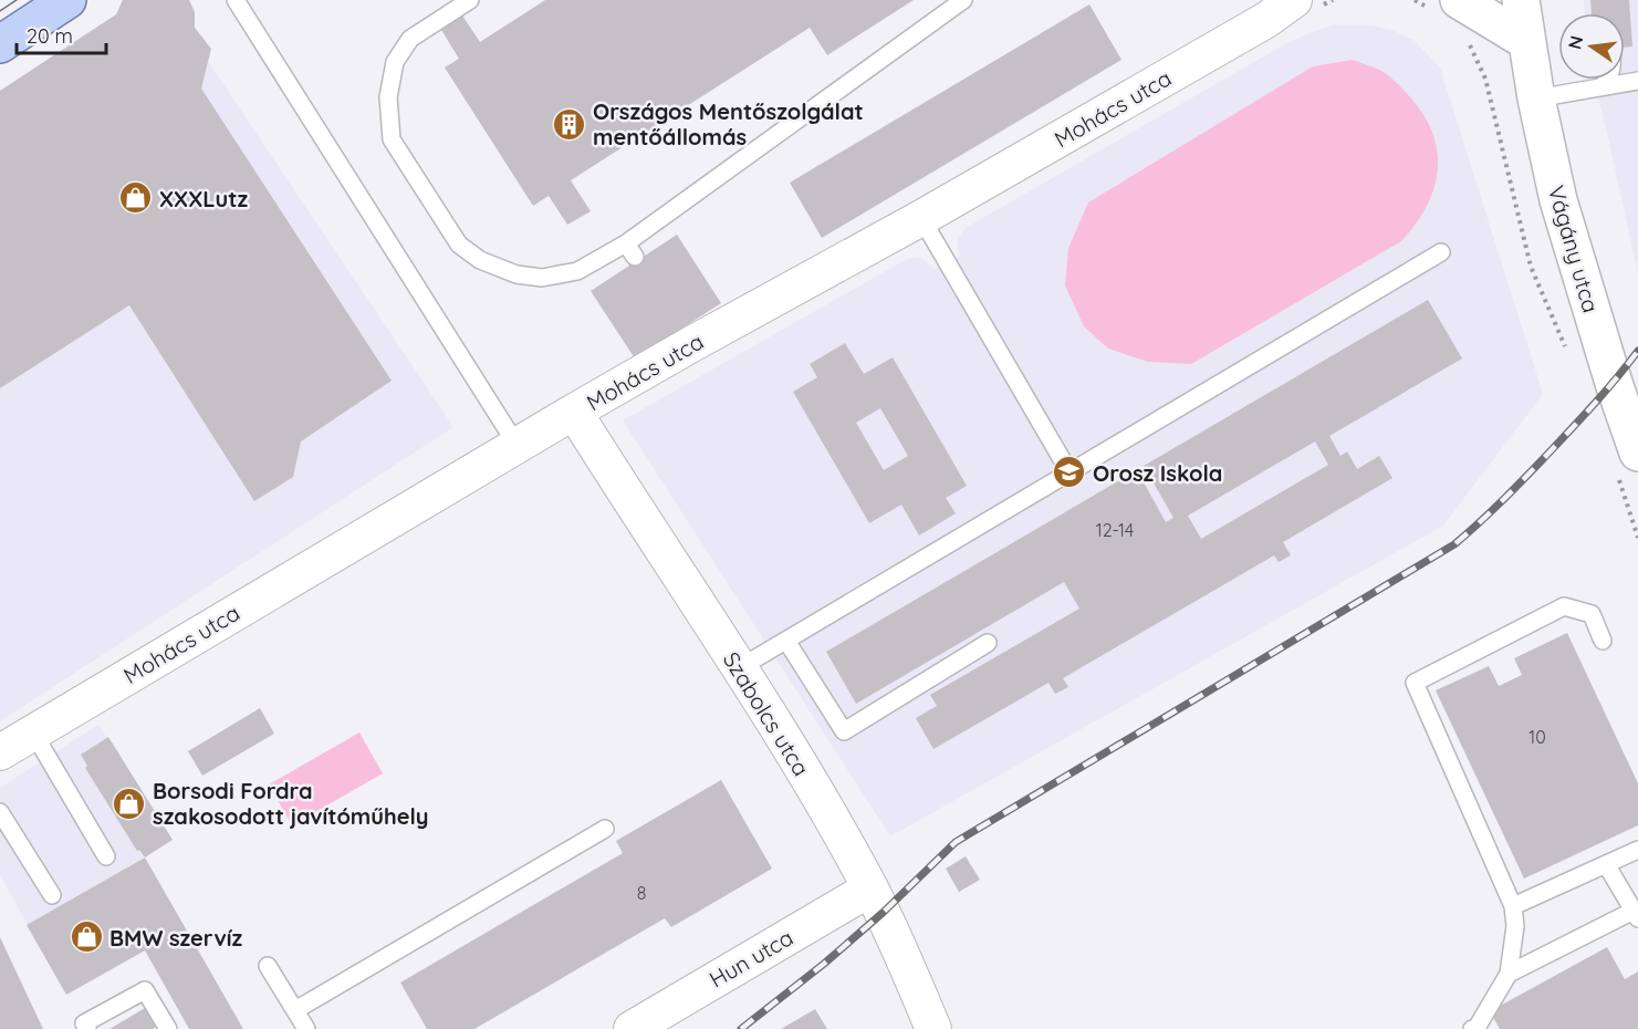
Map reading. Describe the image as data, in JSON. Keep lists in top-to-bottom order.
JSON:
{
  "streets": {
    "street": [
      "Mohács utca",
      "Vágány utca",
      "Szabolcs utca",
      "Hun utca"
    ]
  },
  "crossings": [
    ["Mohács utca", "Szabolcs utca"],
    ["Szabolcs utca", "Hun utca"]
  ],
  "places": {
    "building": ["Országos Mentőszolgálat mentőállomás"],
    "shop": ["XXXLutz", "Borsodi Fordra szakosodott javítóműhely", "BMW szervíz"],
    "school or university": ["Orosz Iskola"]
  },
  "house_numbers": ["12-14", "10", "8"],
  "scale_bar": "20 m",
  "north": "left"
}
